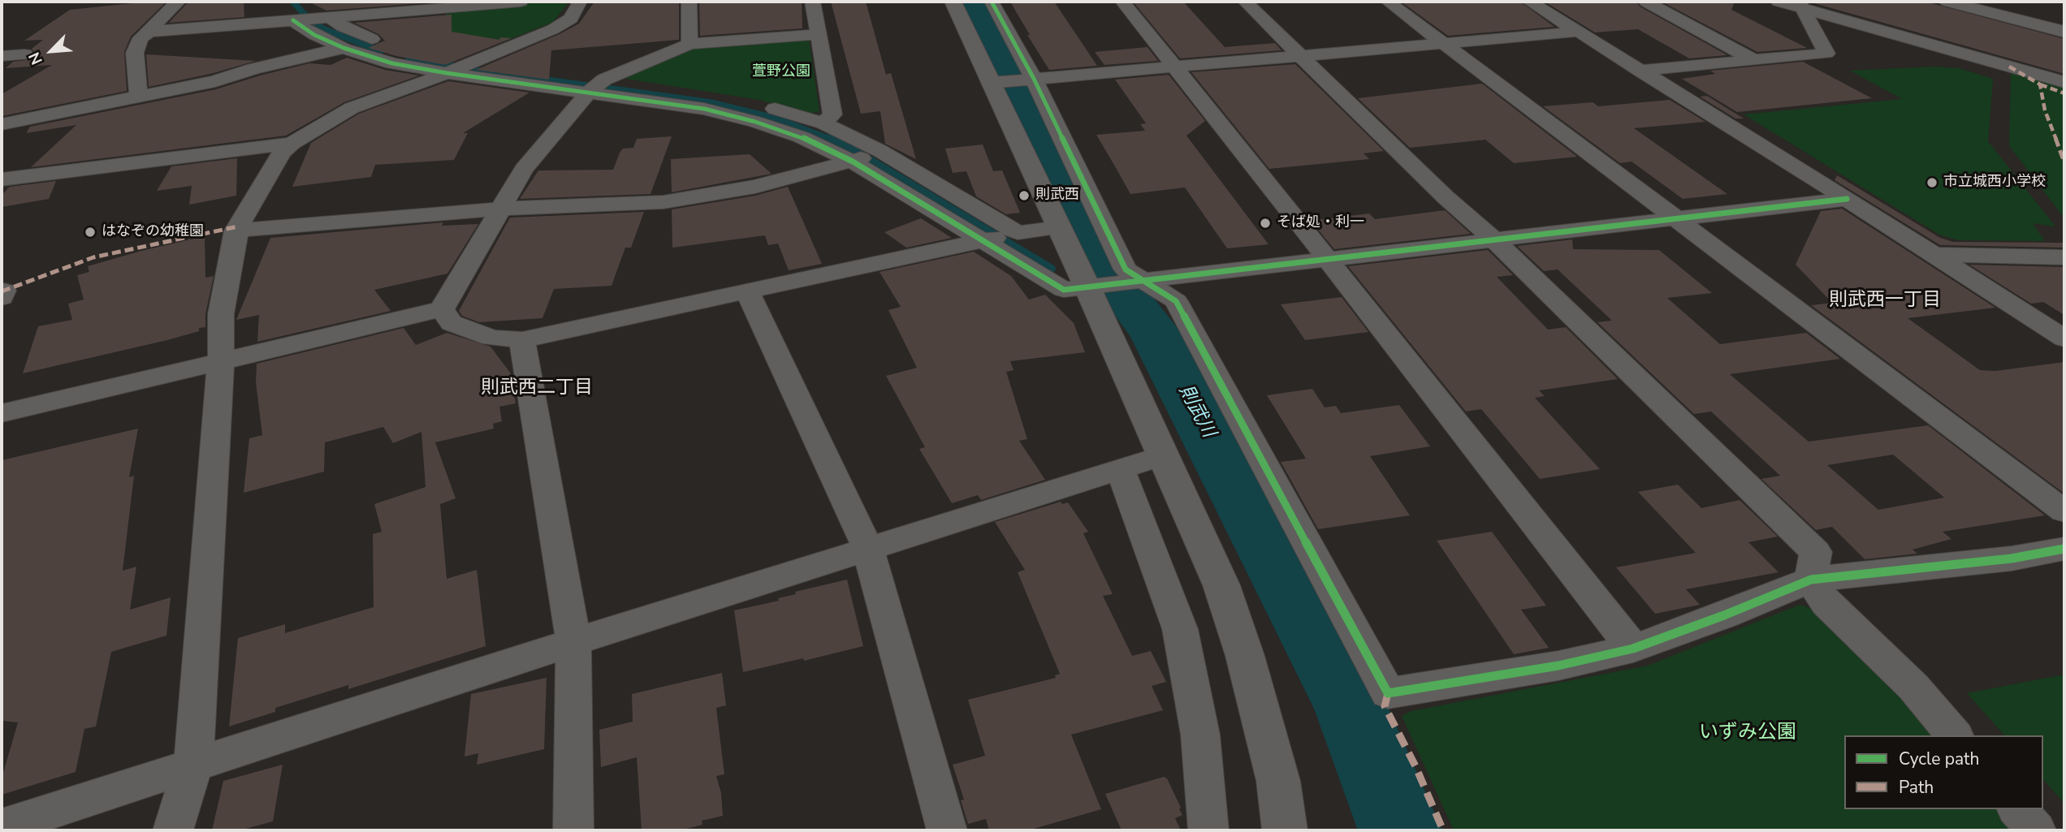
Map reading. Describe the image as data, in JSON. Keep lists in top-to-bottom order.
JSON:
{
  "districts": ["則武西一丁目", "則武西二丁目"],
  "water": ["則武川"],
  "parks": ["萱野公園", "いずみ公園"],
  "places": [
    "市立城西小学校",
    "則武西",
    "そば処・利一",
    "はなぞの幼稚園"
  ],
  "legend": ["Cycle path", "Path"],
  "north": "bottom left"
}
